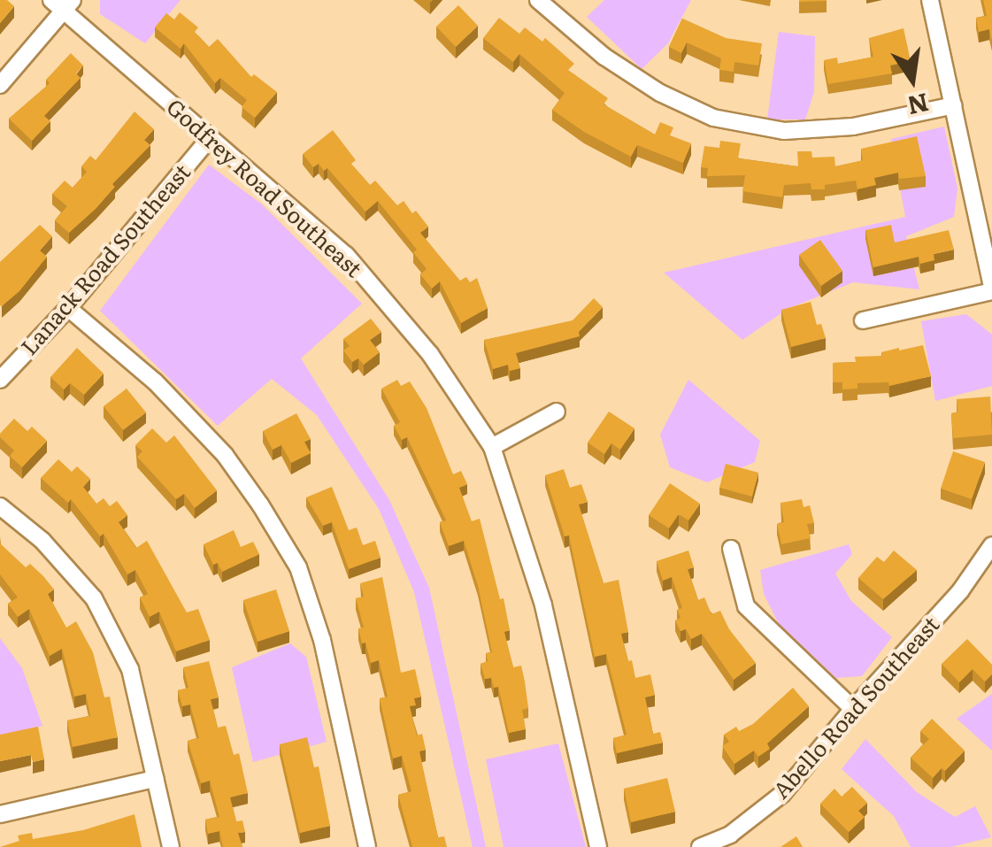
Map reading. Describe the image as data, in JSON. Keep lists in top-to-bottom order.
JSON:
{
  "streets": {
    "street": ["Godfrey Road Southeast", "Lanack Road Southeast", "Abello Road Southeast"]
  },
  "crossings": [
    ["Godfrey Road Southeast", "Lanack Road Southeast"]
  ],
  "north": "bottom"
}
